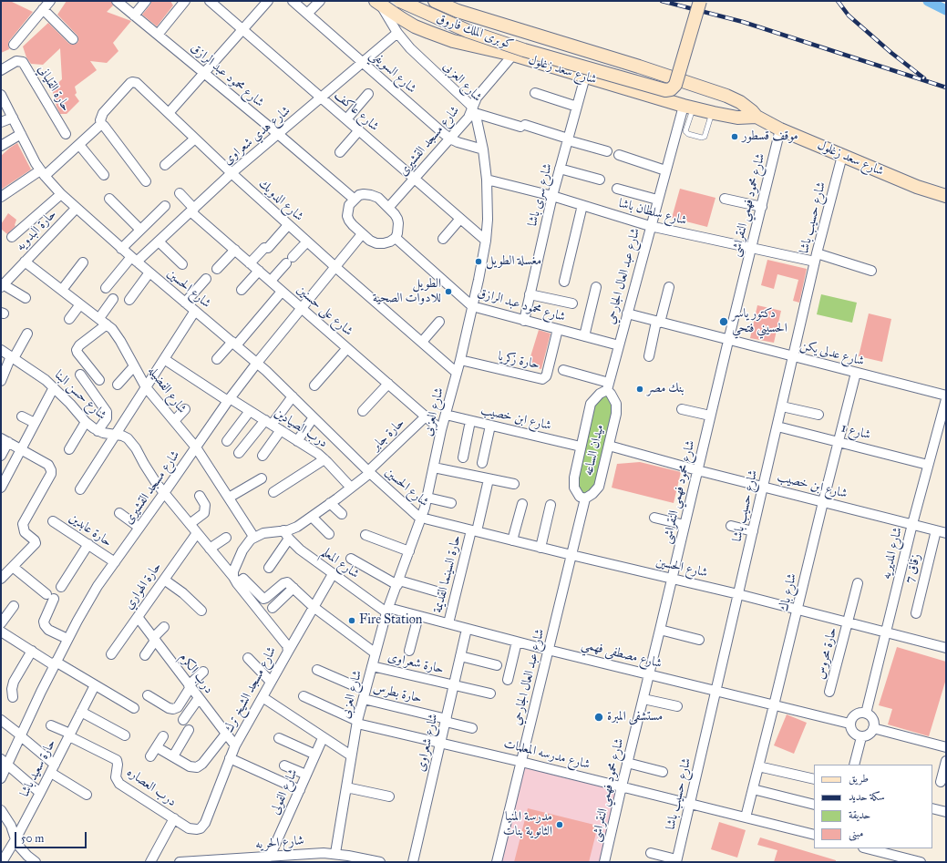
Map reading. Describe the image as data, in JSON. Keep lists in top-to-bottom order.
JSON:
{
  "streets": {
    "main road": ["كوبرى الملك فاروق", "شارع سعد زغلول"],
    "street": [
      "شارع السويفي",
      "شارع محمود عبد الرازق",
      "شارع العزبى",
      "حارة القلياني",
      "شارع عاكف",
      "شارع هدي شعراوى",
      "شارع مسجد القشيرى",
      "شارع سرى باشا",
      "شارع الدويك",
      "شارع محمود فهمي النقراشى",
      "شارع سلطان باشا",
      "شارع حسيب باشا",
      "حارة البدويه",
      "شارع عبد العال الجارحي",
      "شارع الحسين",
      "شارع على حسنين",
      "شارع عدلى يكن",
      "حارة زكريا",
      "شارع الفضيله",
      "شارع حسن البنا",
      "شارع ابن خصيب",
      "درب الصيادين",
      "شارع 1",
      "حارة جابر",
      "ميدان الساعه",
      "حارة عابدين",
      "شارع المديريه",
      "شارع المعلم",
      "زقاق 7",
      "حارة السينما القديمة",
      "حارة الهواري",
      "شارع باك",
      "حارة محروس",
      "شارع مصطفى فهمي",
      "حارة شعراوى",
      "درب الكرم",
      "شارع مسجد الشيخ ترك",
      "حارة بطرس",
      "شارع شعراوى",
      "شارع مدرسه المعلمات",
      "حارة سعيد باشا",
      "درب العصاره",
      "شارع الفولى",
      "شارع الحريه"
    ]
  },
  "crossings": [
    ["شارع سعد زغلول", "شارع العزبى"],
    ["شارع سعد زغلول", "شارع مسجد القشيرى"],
    ["شارع سعد زغلول", "شارع سرى باشا"],
    ["شارع سعد زغلول", "شارع محمود فهمي النقراشى"],
    ["شارع سعد زغلول", "شارع حسيب باشا"],
    ["شارع سعد زغلول", "شارع عبد العال الجارحي"],
    ["شارع السويفي", "شارع العزبى"],
    ["شارع السويفي", "شارع هدي شعراوى"],
    ["شارع السويفي", "شارع مسجد القشيرى"],
    ["شارع محمود عبد الرازق", "شارع العزبى"],
    ["شارع محمود عبد الرازق", "شارع هدي شعراوى"],
    ["شارع محمود عبد الرازق", "شارع مسجد القشيرى"],
    ["شارع محمود عبد الرازق", "شارع سرى باشا"],
    ["شارع محمود عبد الرازق", "شارع عبد العال الجارحي"],
    ["شارع محمود عبد الرازق", "حارة زكريا"],
    ["شارع العزبى", "شارع عاكف"],
    ["شارع العزبى", "شارع هدي شعراوى"],
    ["شارع العزبى", "شارع مسجد القشيرى"],
    ["شارع العزبى", "شارع الدويك"],
    ["شارع العزبى", "شارع سلطان باشا"],
    ["شارع العزبى", "شارع الحسين"],
    ["شارع العزبى", "شارع على حسنين"],
    ["شارع العزبى", "حارة زكريا"],
    ["شارع العزبى", "شارع ابن خصيب"],
    ["شارع العزبى", "شارع المعلم"],
    ["شارع العزبى", "شارع مصطفى فهمي"],
    ["شارع العزبى", "حارة شعراوى"],
    ["شارع العزبى", "حارة بطرس"],
    ["شارع العزبى", "شارع مدرسه المعلمات"],
    ["شارع العزبى", "شارع الحريه"],
    ["شارع عاكف", "شارع هدي شعراوى"],
    ["شارع عاكف", "شارع مسجد القشيرى"],
    ["شارع هدي شعراوى", "شارع الدويك"],
    ["شارع هدي شعراوى", "شارع الحسين"],
    ["شارع هدي شعراوى", "شارع على حسنين"],
    ["شارع مسجد القشيرى", "شارع الدويك"],
    ["شارع مسجد القشيرى", "شارع الحسين"],
    ["شارع مسجد القشيرى", "شارع على حسنين"],
    ["شارع مسجد القشيرى", "شارع الفضيله"],
    ["شارع مسجد القشيرى", "شارع حسن البنا"],
    ["شارع مسجد القشيرى", "درب الصيادين"],
    ["شارع مسجد القشيرى", "حارة عابدين"],
    ["شارع سرى باشا", "شارع سلطان باشا"],
    ["شارع محمود فهمي النقراشى", "شارع سلطان باشا"],
    ["شارع محمود فهمي النقراشى", "شارع الحسين"],
    ["شارع محمود فهمي النقراشى", "شارع عدلى يكن"],
    ["شارع محمود فهمي النقراشى", "شارع ابن خصيب"],
    ["شارع محمود فهمي النقراشى", "شارع مصطفى فهمي"],
    ["شارع محمود فهمي النقراشى", "شارع مدرسه المعلمات"],
    ["شارع سلطان باشا", "شارع حسيب باشا"],
    ["شارع سلطان باشا", "شارع عبد العال الجارحي"],
    ["شارع حسيب باشا", "شارع الحسين"],
    ["شارع حسيب باشا", "شارع عدلى يكن"],
    ["شارع حسيب باشا", "شارع ابن خصيب"],
    ["شارع حسيب باشا", "شارع 1"],
    ["شارع حسيب باشا", "شارع مصطفى فهمي"],
    ["شارع حسيب باشا", "شارع مدرسه المعلمات"],
    ["حارة البدويه", "شارع الحسين"],
    ["حارة البدويه", "شارع الفضيله"],
    ["شارع عبد العال الجارحي", "شارع الحسين"],
    ["شارع عبد العال الجارحي", "شارع عدلى يكن"],
    ["شارع عبد العال الجارحي", "ميدان الساعه"],
    ["شارع عبد العال الجارحي", "شارع مصطفى فهمي"],
    ["شارع عبد العال الجارحي", "شارع مدرسه المعلمات"],
    ["شارع الحسين", "حارة جابر"],
    ["شارع الحسين", "شارع المديريه"],
    ["شارع الحسين", "حارة السينما القديمة"],
    ["شارع الحسين", "شارع باك"],
    ["شارع الحسين", "حارة محروس"],
    ["شارع على حسنين", "حارة جابر"],
    ["شارع عدلى يكن", "شارع باك"],
    ["شارع حسن البنا", "حارة الهواري"],
    ["شارع حسن البنا", "شارع مسجد الشيخ ترك"],
    ["شارع ابن خصيب", "ميدان الساعه"],
    ["شارع ابن خصيب", "شارع المديريه"],
    ["شارع ابن خصيب", "زقاق 7"],
    ["شارع ابن خصيب", "شارع باك"],
    ["شارع 1", "شارع المديريه"],
    ["شارع 1", "شارع باك"],
    ["شارع المديريه", "شارع مصطفى فهمي"],
    ["شارع المعلم", "شارع مصطفى فهمي"],
    ["حارة السينما القديمة", "شارع مصطفى فهمي"],
    ["حارة الهواري", "درب الكرم"],
    ["شارع باك", "شارع مصطفى فهمي"],
    ["شارع باك", "شارع مدرسه المعلمات"],
    ["شارع مصطفى فهمي", "شارع شعراوى"],
    ["حارة شعراوى", "شارع شعراوى"],
    ["درب الكرم", "شارع مسجد الشيخ ترك"],
    ["شارع مسجد الشيخ ترك", "درب العصاره"],
    ["حارة بطرس", "شارع شعراوى"],
    ["شارع شعراوى", "شارع مدرسه المعلمات"],
    ["حارة سعيد باشا", "درب العصاره"],
    ["شارع الفولى", "شارع الحريه"]
  ],
  "places": [
    "موقف قسطور",
    "مغسلة الطويل",
    "الطويل للادوات الصحية",
    "دكتور ياسر الحسيني فتحي",
    "بنك مصر",
    "Fire Station",
    "مستشفى المبرة",
    "مدرسة المنيا الثانوية بنات"
  ],
  "legend": [
    "طريق",
    "سكة حديد",
    "حديقة",
    "مبنى"
  ],
  "scale_bar": "50 m"
}
